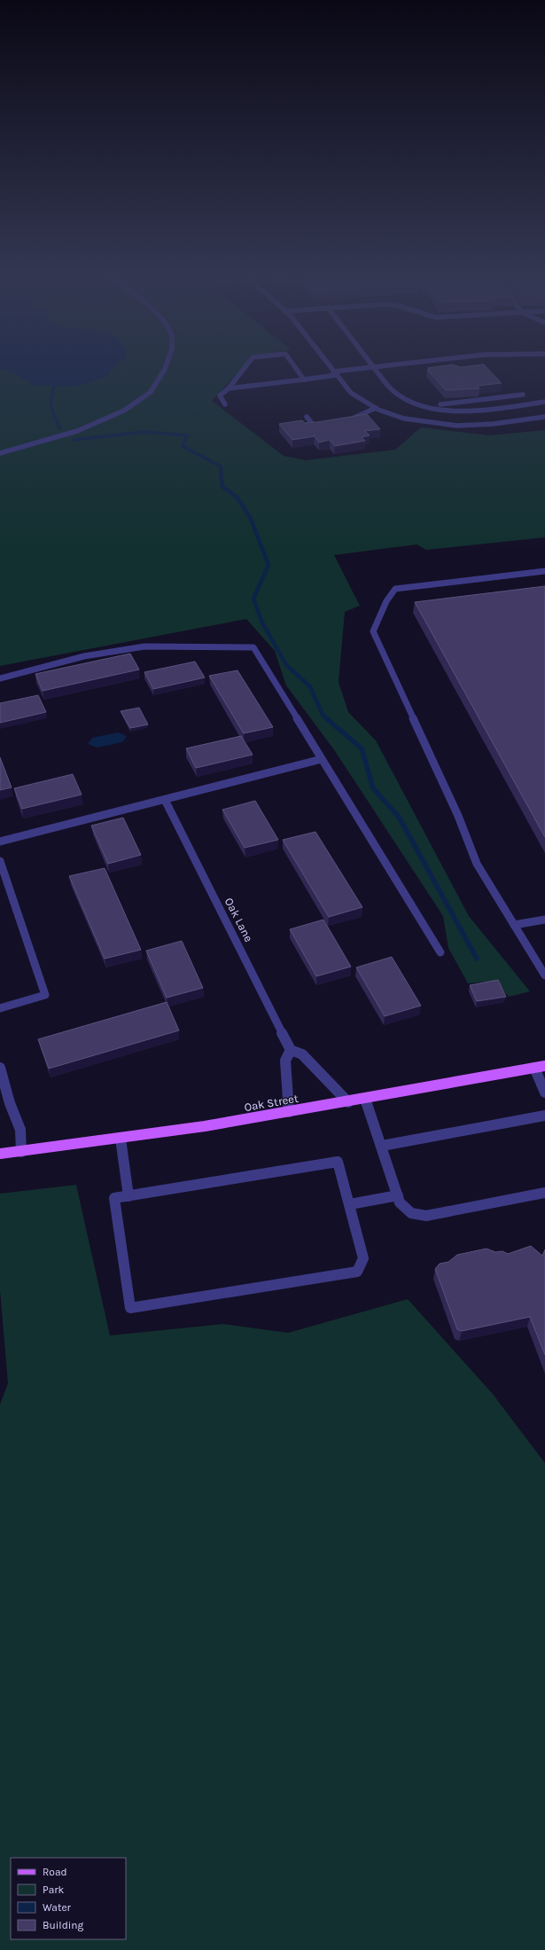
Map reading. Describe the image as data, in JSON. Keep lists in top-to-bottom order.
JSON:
{
  "streets": {
    "main road": ["Oak Street"],
    "street": ["Oak Lane"]
  },
  "legend": [
    "Road",
    "Park",
    "Water",
    "Building"
  ]
}
